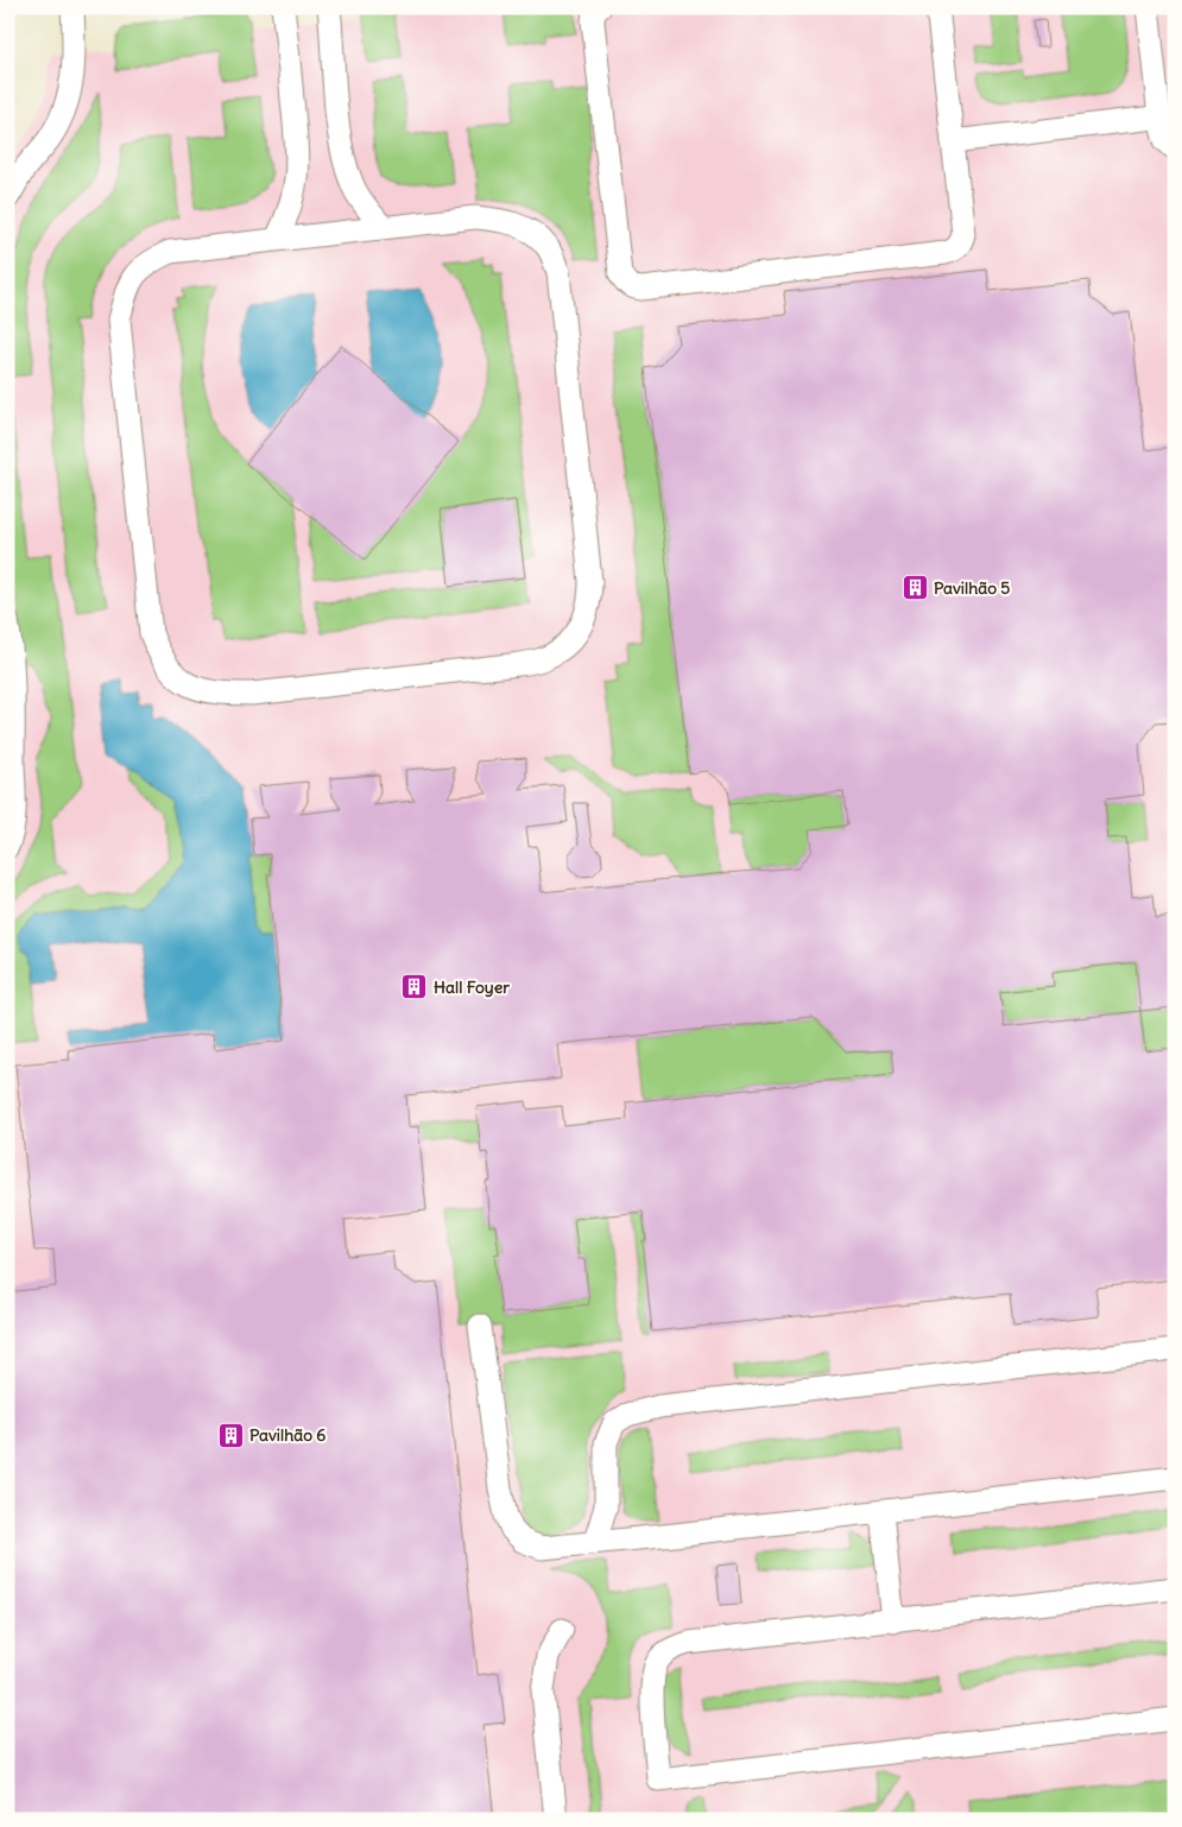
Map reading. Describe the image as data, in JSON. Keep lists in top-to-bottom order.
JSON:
{
  "places": {
    "building": ["Pavilhão 5", "Hall Foyer", "Pavilhão 6"]
  }
}
